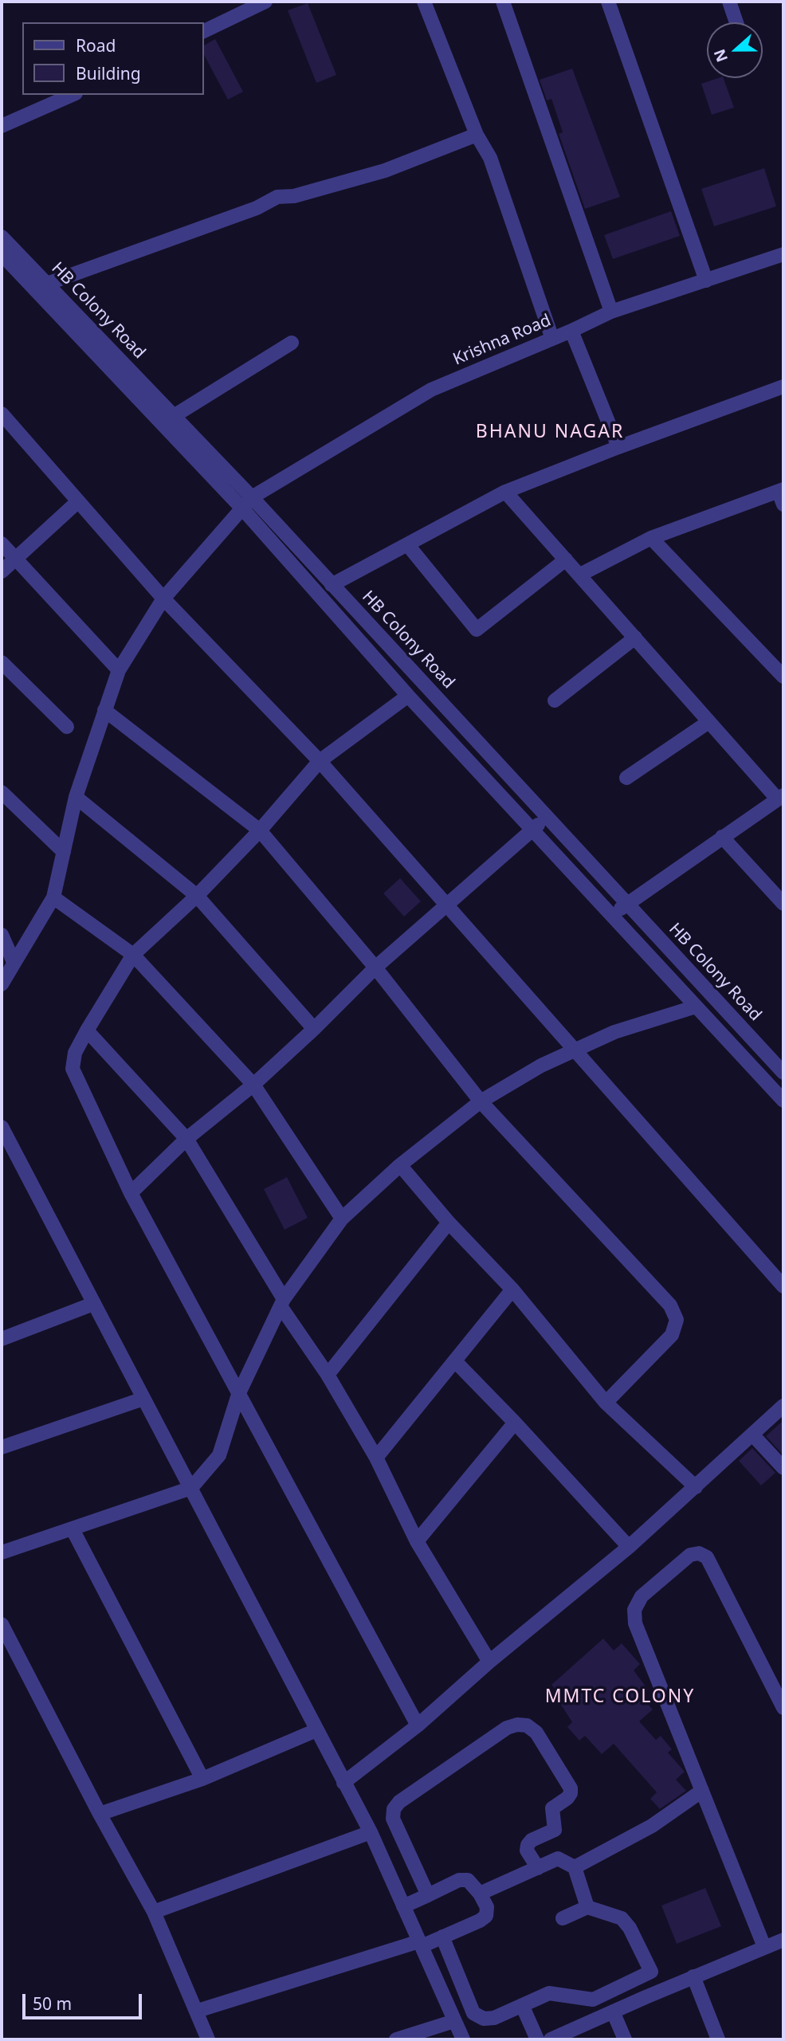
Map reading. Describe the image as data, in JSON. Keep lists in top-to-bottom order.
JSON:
{
  "streets": {
    "street": ["HB Colony Road", "Krishna Road"]
  },
  "crossings": [
    ["HB Colony Road", "Krishna Road"]
  ],
  "districts": ["BHANU NAGAR", "MMTC COLONY"],
  "legend": ["Road", "Building"],
  "scale_bar": "50 m",
  "north": "left"
}
